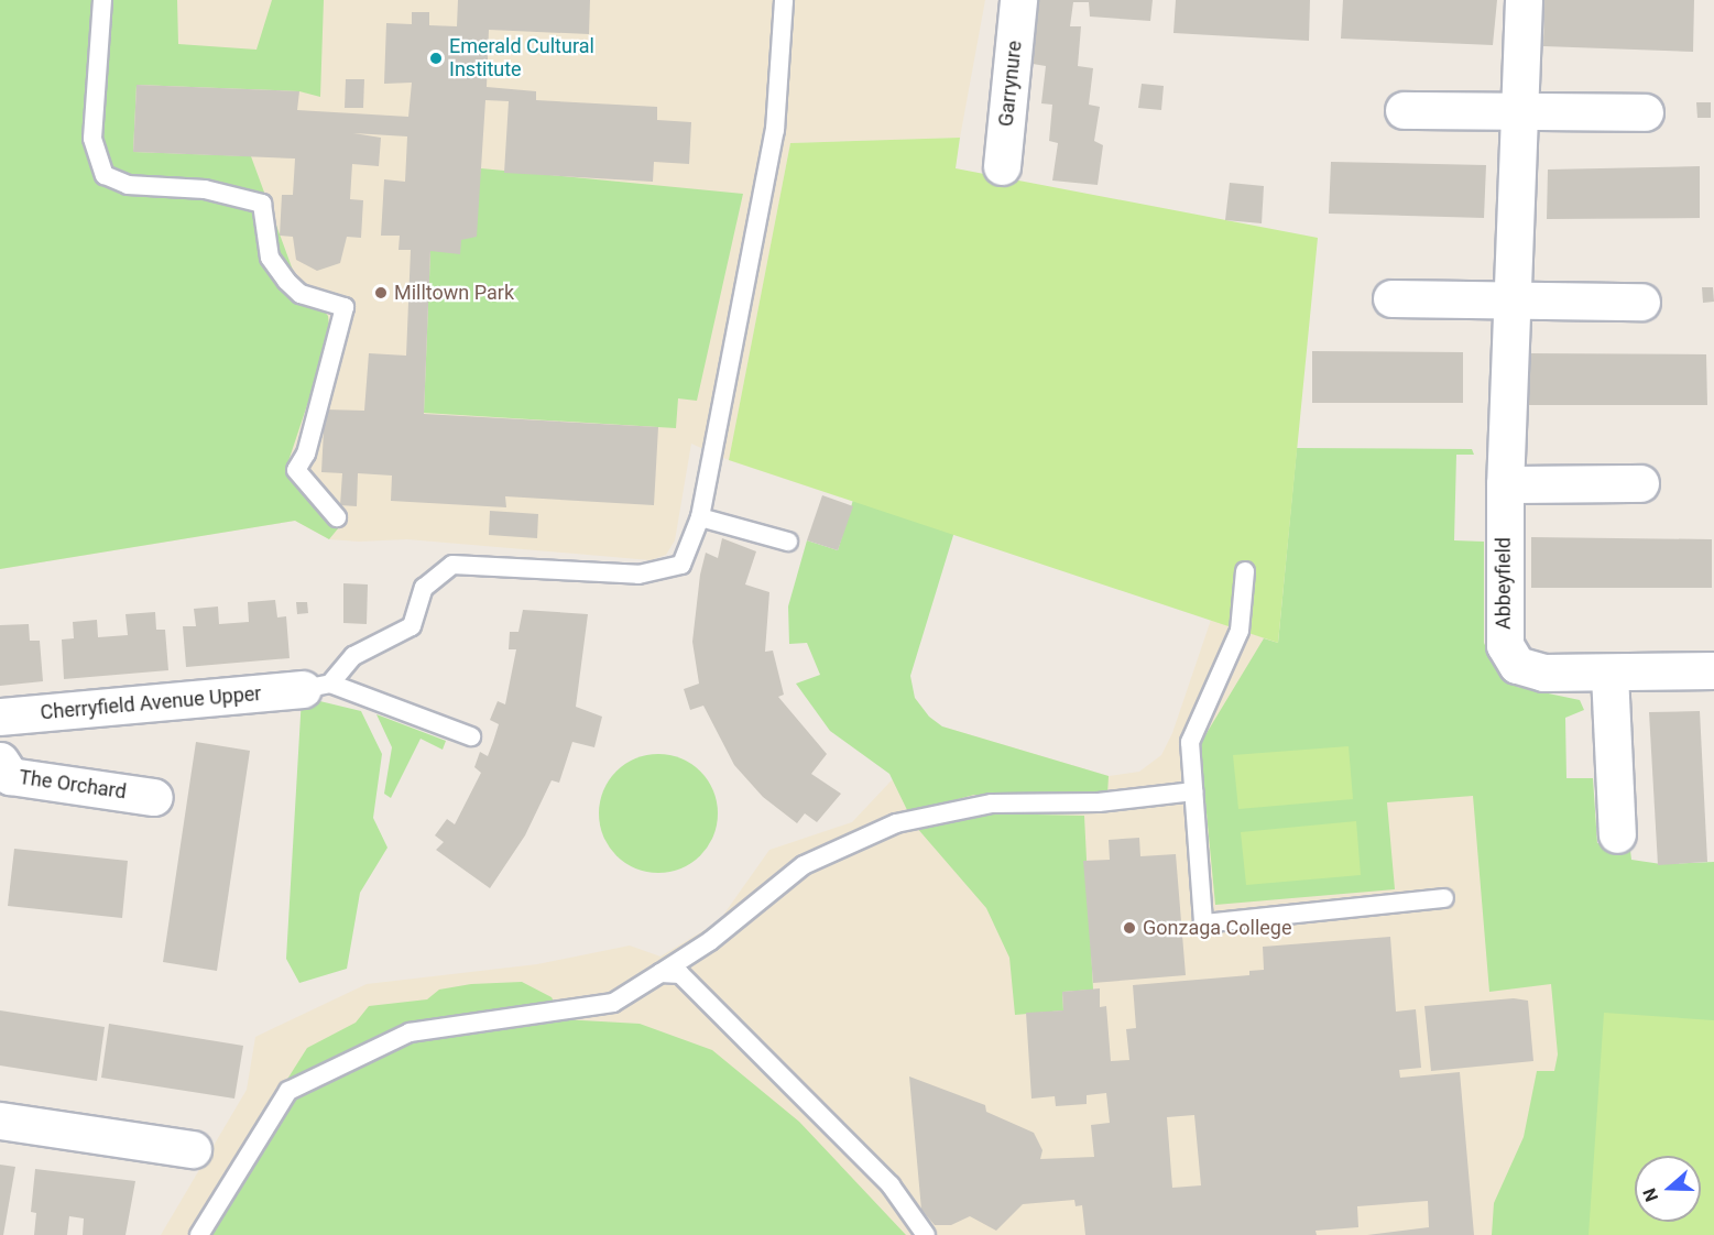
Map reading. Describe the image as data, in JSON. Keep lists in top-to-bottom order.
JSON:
{
  "streets": {
    "street": [
      "Garrynure",
      "Abbeyfield",
      "Cherryfield Avenue Upper",
      "The Orchard"
    ]
  },
  "places": ["Emerald Cultural Institute", "Milltown Park", "Gonzaga College"],
  "north": "left"
}
